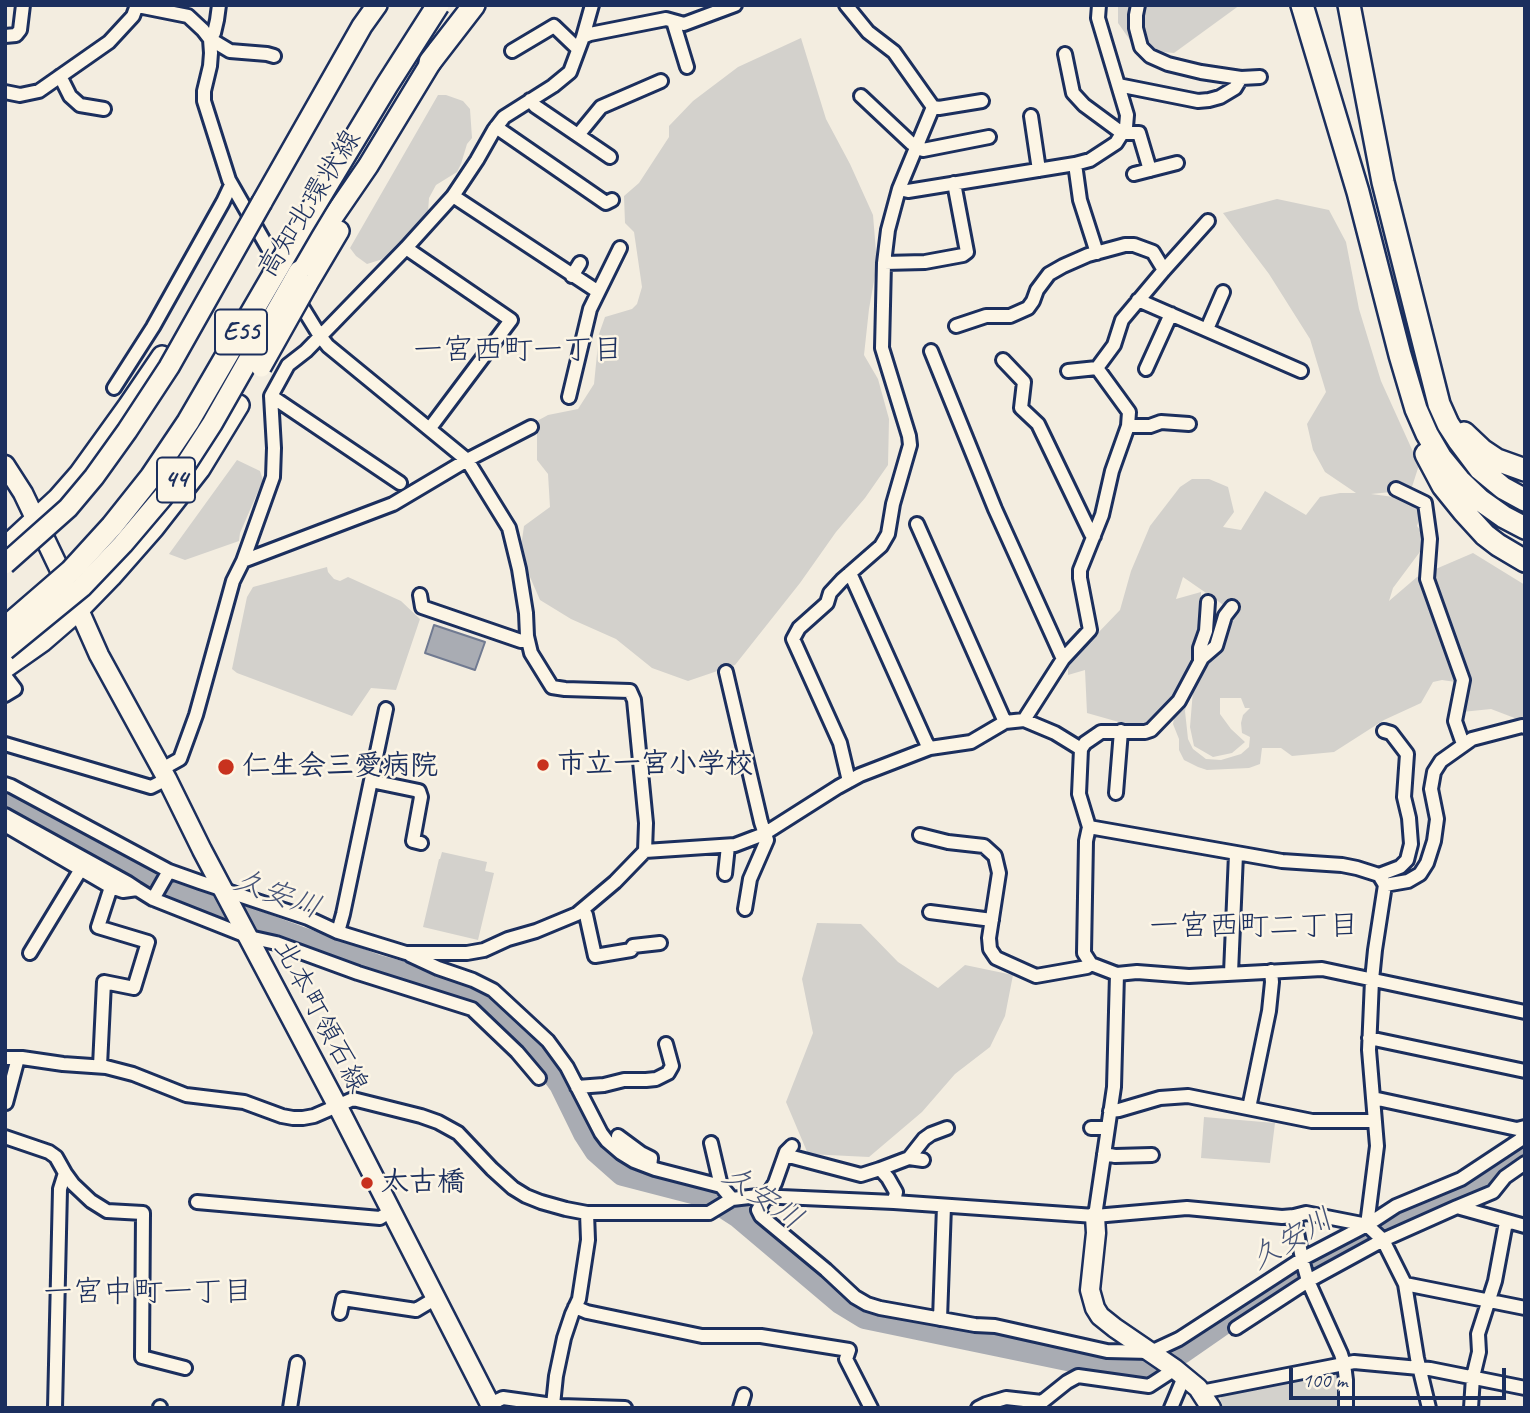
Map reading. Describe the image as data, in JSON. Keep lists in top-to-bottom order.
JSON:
{
  "streets": {
    "highway": ["E55"],
    "main road": ["高知北環状線", "44", "北本町領石線"]
  },
  "districts": ["一宮西町一丁目", "一宮西町二丁目", "一宮中町一丁目"],
  "water": ["久安川"],
  "places": ["市立一宮小学校", "仁生会三愛病院", "太古橋"],
  "scale_bar": "100 m"
}
